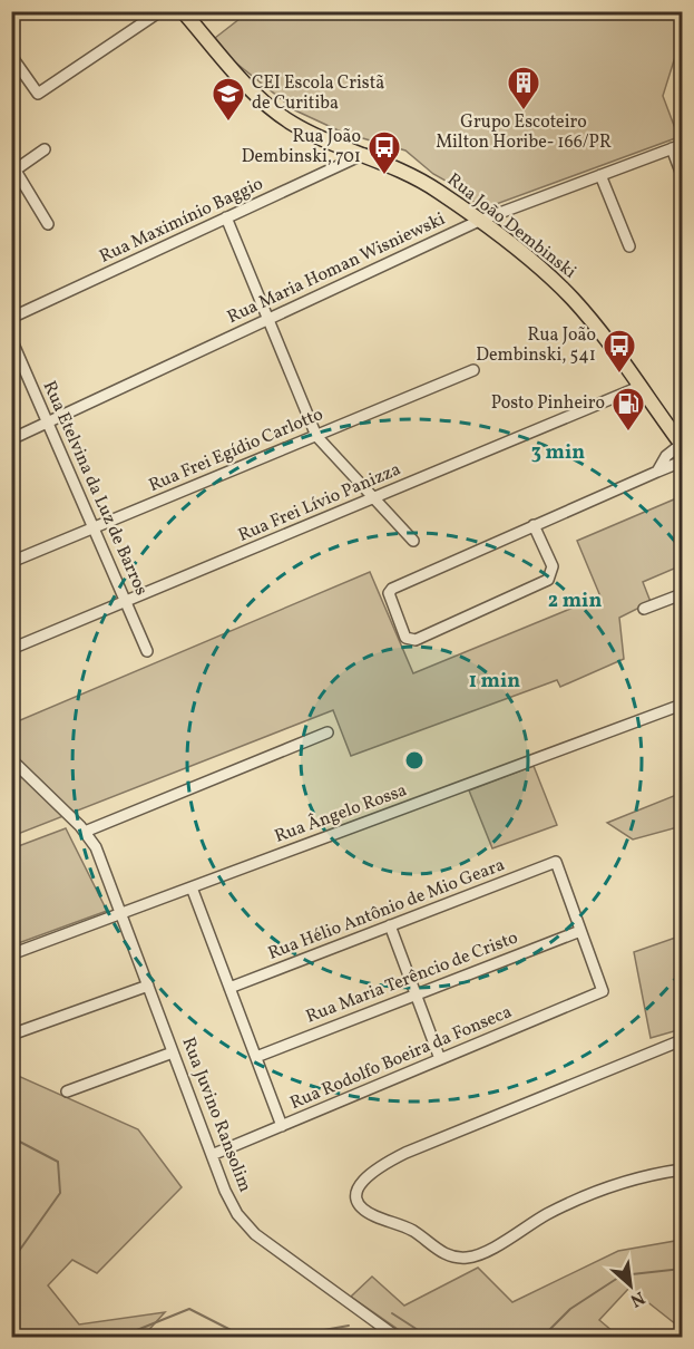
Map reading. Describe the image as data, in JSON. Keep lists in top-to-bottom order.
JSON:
{
  "streets": {
    "main road": ["Rua João Dembinski"],
    "street": [
      "Rua Maximínio Baggio",
      "Rua Maria Homan Wisniewski",
      "Rua Frei Egídio Carlotto",
      "Rua Etelvina da Luz de Barros",
      "Rua Frei Lívio Panizza",
      "Rua Ângelo Rossa",
      "Rua Hélio Antônio de Mio Geara",
      "Rua Maria Terêncio de Cristo",
      "Rua Rodolfo Boeira da Fonseca",
      "Rua Juvino Ransolim"
    ]
  },
  "crossings": [
    ["Rua Maximínio Baggio", "Rua João Dembinski"],
    ["Rua João Dembinski", "Rua Maria Homan Wisniewski"],
    ["Rua João Dembinski", "Rua Frei Lívio Panizza"],
    ["Rua Maria Homan Wisniewski", "Rua Etelvina da Luz de Barros"],
    ["Rua Frei Egídio Carlotto", "Rua Etelvina da Luz de Barros"],
    ["Rua Etelvina da Luz de Barros", "Rua Frei Lívio Panizza"],
    ["Rua Ângelo Rossa", "Rua Juvino Ransolim"],
    ["Rua Hélio Antônio de Mio Geara", "Rua Maria Terêncio de Cristo"],
    ["Rua Hélio Antônio de Mio Geara", "Rua Rodolfo Boeira da Fonseca"],
    ["Rua Maria Terêncio de Cristo", "Rua Rodolfo Boeira da Fonseca"],
    ["Rua Rodolfo Boeira da Fonseca", "Rua Juvino Ransolim"]
  ],
  "places": {
    "building": ["Grupo Escoteiro Milton Horibe- 166/PR"],
    "school or university": ["CEI Escola Cristã de Curitiba"],
    "bus stop": ["Rua João Dembinski, 701", "Rua João Dembinski, 541"],
    "fuel station": ["Posto Pinheiro"]
  },
  "north": "bottom right",
  "rings": ["3 min", "2 min", "1 min"]
}
